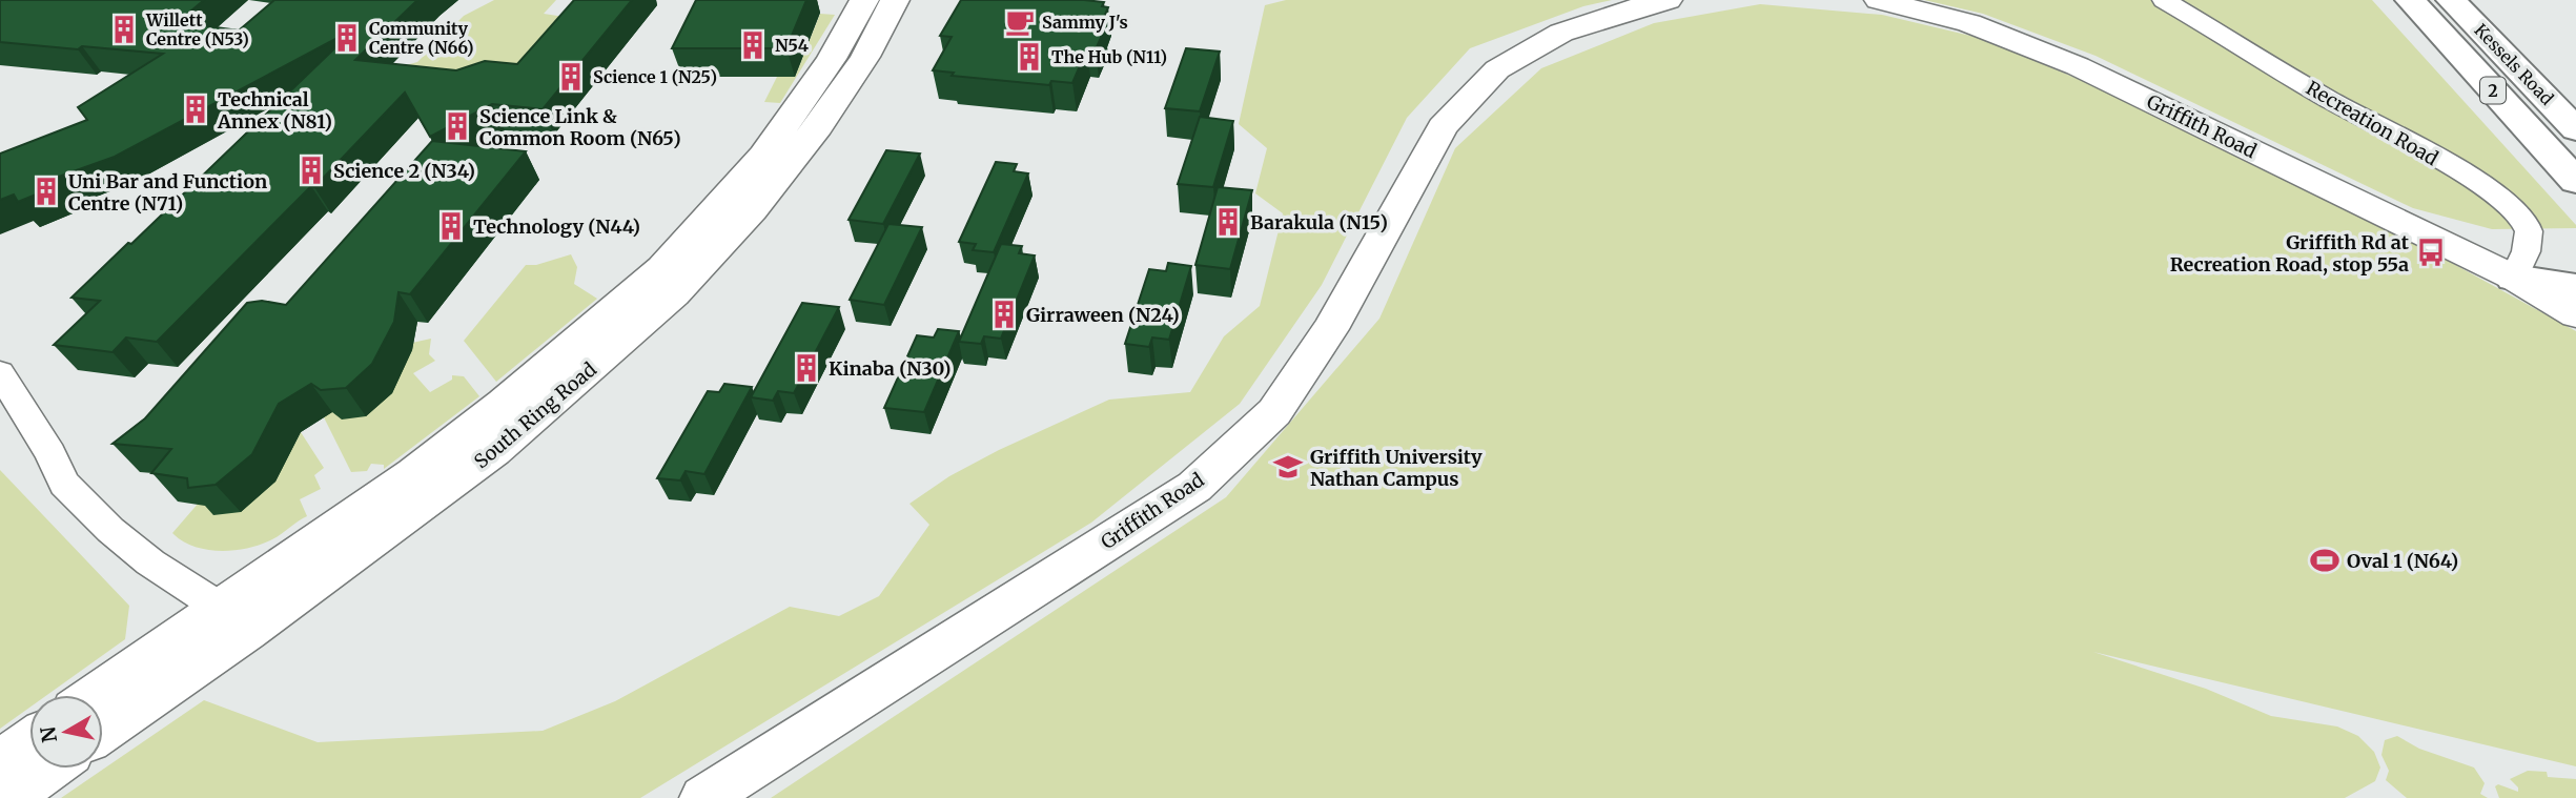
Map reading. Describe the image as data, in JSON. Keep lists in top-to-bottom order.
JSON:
{
  "streets": {
    "highway": ["Kessels Road", "2"],
    "street": ["Recreation Road", "Griffith Road", "South Ring Road"]
  },
  "crossings": [
    ["Recreation Road", "Griffith Road"]
  ],
  "places": {
    "cafe": ["Sammy J's"],
    "building": [
      "Willett Centre (N53)",
      "Community Centre (N66)",
      "N54",
      "The Hub (N11)",
      "Science 1 (N25)",
      "Technical Annex (N81)",
      "Science Link & Common Room (N65)",
      "Science 2 (N34)",
      "Uni Bar and Function Centre (N71)",
      "Barakula (N15)",
      "Technology (N44)",
      "Girraween (N24)",
      "Kinaba (N30)"
    ],
    "bus stop": ["Griffith Rd at Recreation Road, stop 55a"],
    "school or university": ["Griffith University Nathan Campus"],
    "sports": ["Oval 1 (N64)"]
  },
  "north": "left"
}
